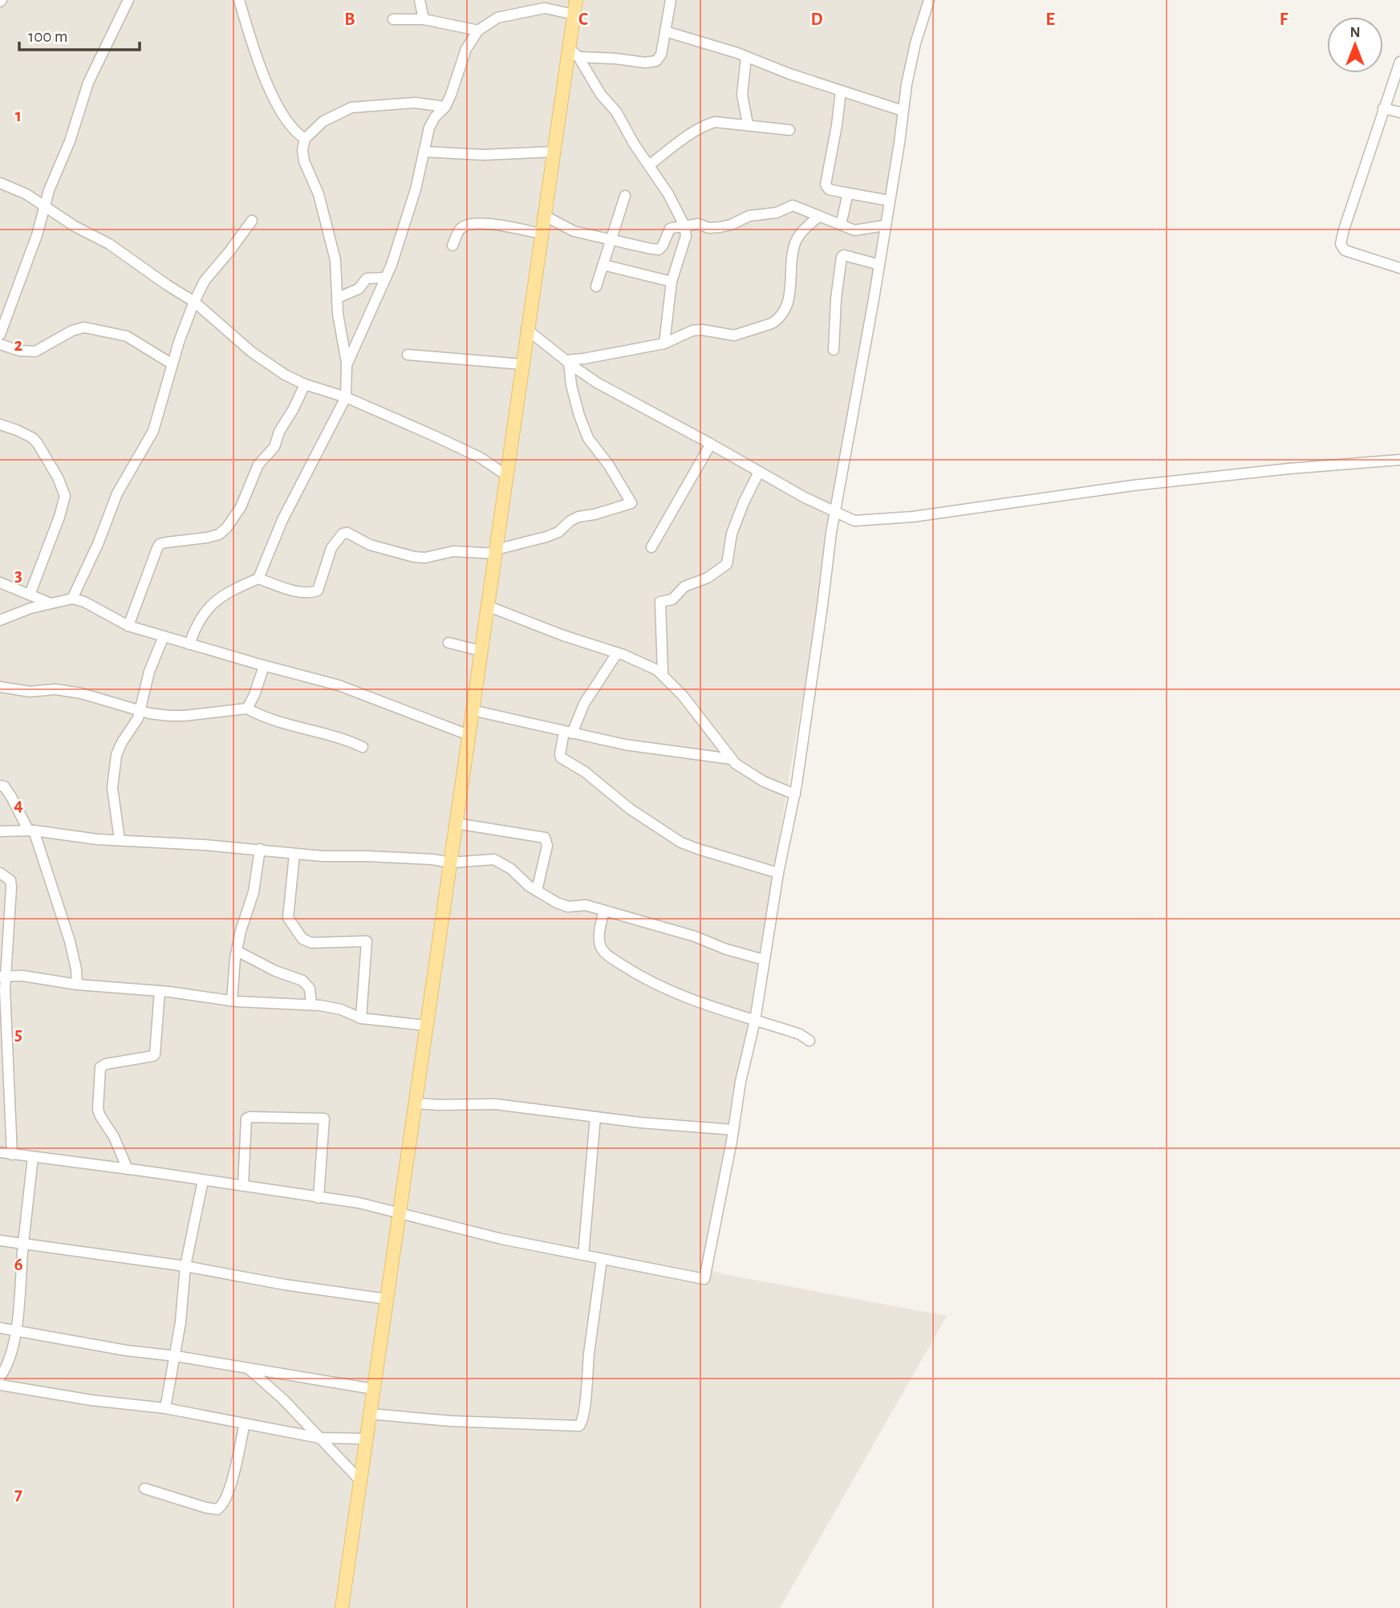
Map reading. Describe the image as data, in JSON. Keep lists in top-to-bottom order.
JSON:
{
  "scale_bar": "100 m",
  "north": "top",
  "grid": {
    "columns": [
      "B",
      "C",
      "D",
      "E",
      "F"
    ],
    "rows": [
      "1",
      "2",
      "3",
      "4",
      "5",
      "6",
      "7"
    ]
  }
}
